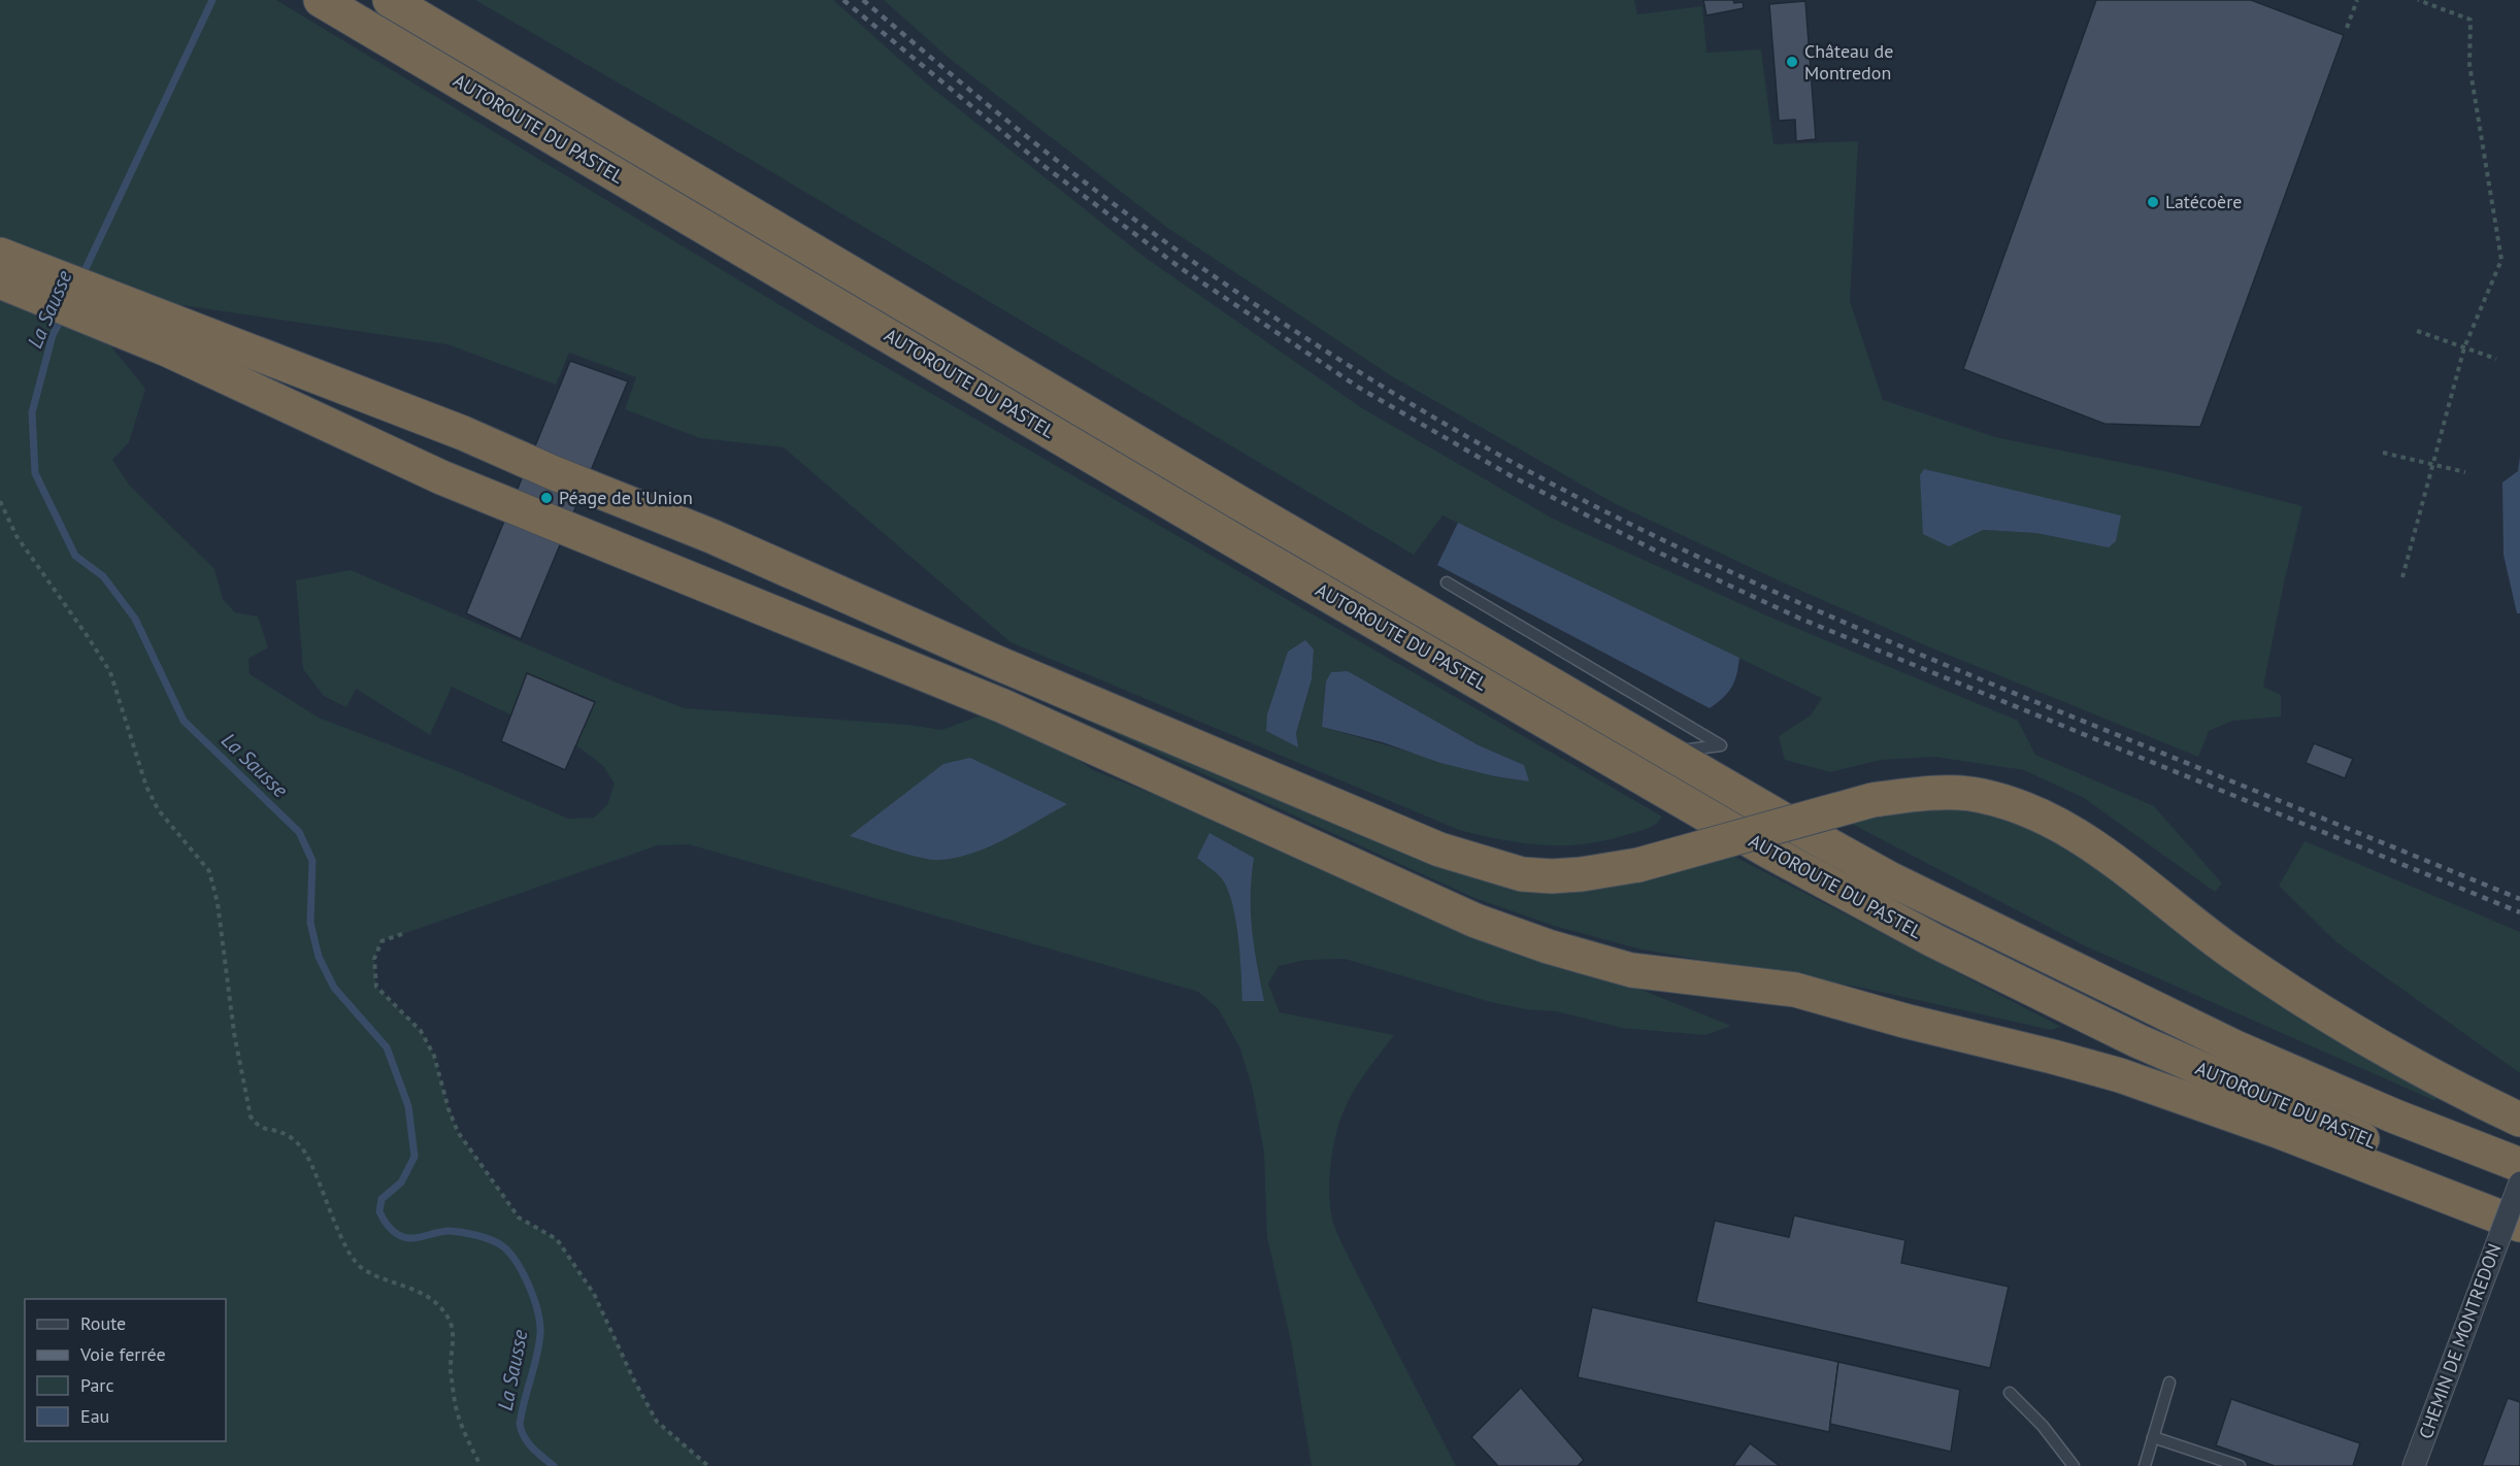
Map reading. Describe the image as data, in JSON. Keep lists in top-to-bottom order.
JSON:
{
  "streets": {
    "highway": ["AUTOROUTE DU PASTEL"],
    "street": ["CHEMIN DE MONTREDON"]
  },
  "water": ["La Sausse"],
  "places": ["Château de Montredon", "Latécoère", "Péage de l'Union"],
  "legend": [
    "Route",
    "Voie ferrée",
    "Parc",
    "Eau"
  ]
}
